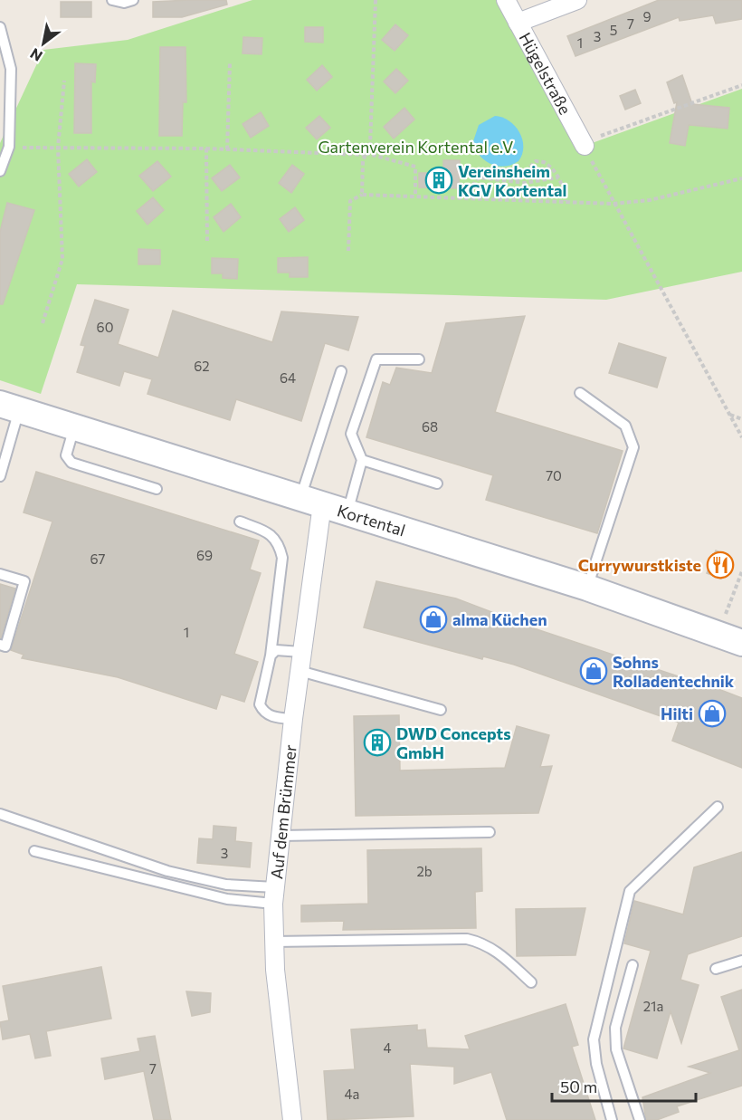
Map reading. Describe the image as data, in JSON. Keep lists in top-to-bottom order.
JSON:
{
  "streets": {
    "street": ["Hügelstraße", "Kortental", "Auf dem Brümmer"]
  },
  "crossings": [
    ["Kortental", "Auf dem Brümmer"]
  ],
  "parks": ["Gartenverein Kortental e.V."],
  "places": {
    "building": ["Vereinsheim KGV Kortental", "DWD Concepts GmbH"],
    "restaurant": ["Currywurstkiste"],
    "shop": ["alma Küchen", "Sohns Rolladentechnik", "Hilti"]
  },
  "house_numbers": [
    "9",
    "7",
    "5",
    "3",
    "1",
    "60",
    "62",
    "64",
    "68",
    "70",
    "69",
    "67",
    "1",
    "3",
    "2b",
    "21a",
    "4",
    "7",
    "4a"
  ],
  "scale_bar": "50 m",
  "north": "bottom left"
}
